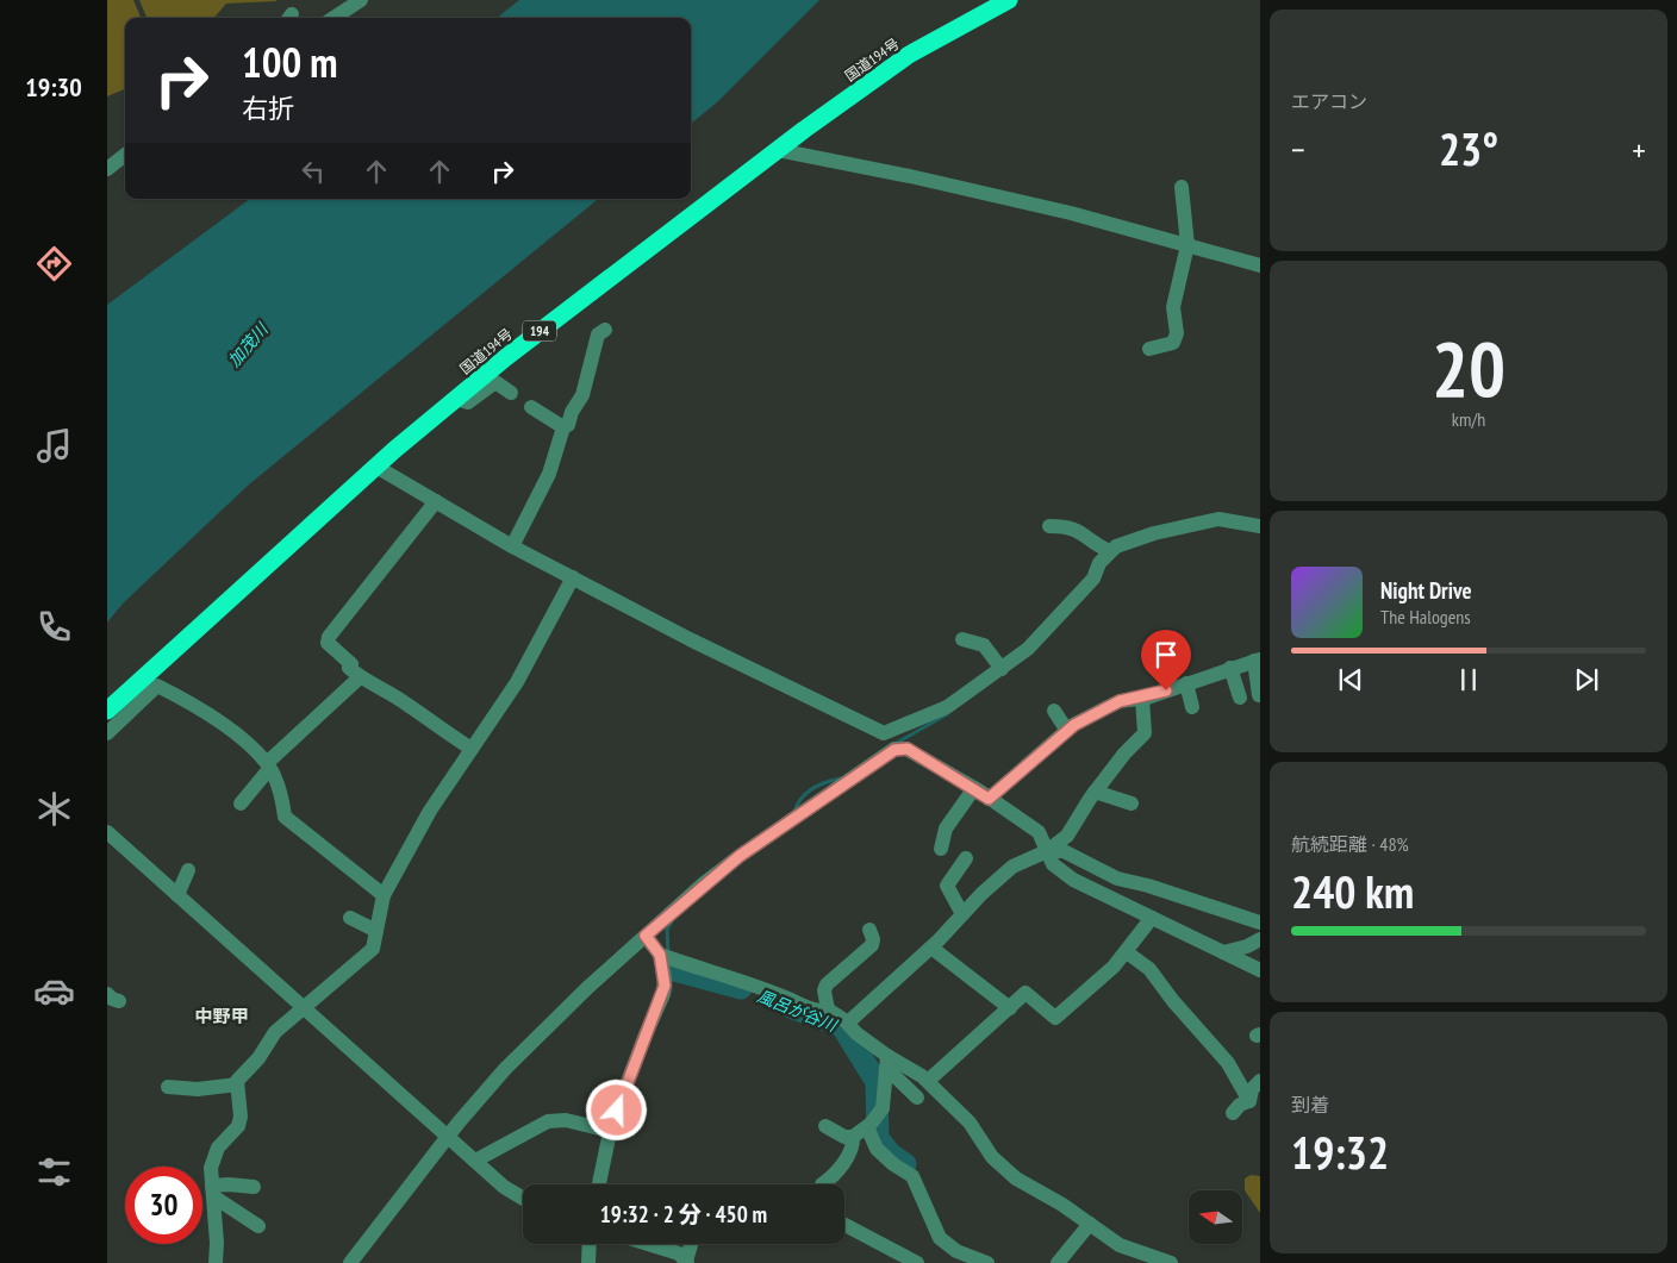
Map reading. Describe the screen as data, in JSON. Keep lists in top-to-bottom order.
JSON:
{
  "streets": {
    "highway": ["国道194号", "194"]
  },
  "districts": ["中野甲"],
  "water": ["加茂川", "風呂が谷川"],
  "north": "left",
  "page": {
    "tabs": "19:30",
    "tile": [
      "エアコン",
      ["20", "km/h"],
      ["航続距離 · 48%", "240 km"],
      ["到着", "19:32"]
    ],
    "turn": ["100 m", "右折"],
    "heat": ["−", "23°", "+"],
    "song": ["Night Drive", "The Halogens"],
    "limit": "30",
    "trip": "19:32 · 2 分 · 450 m"
  }
}
